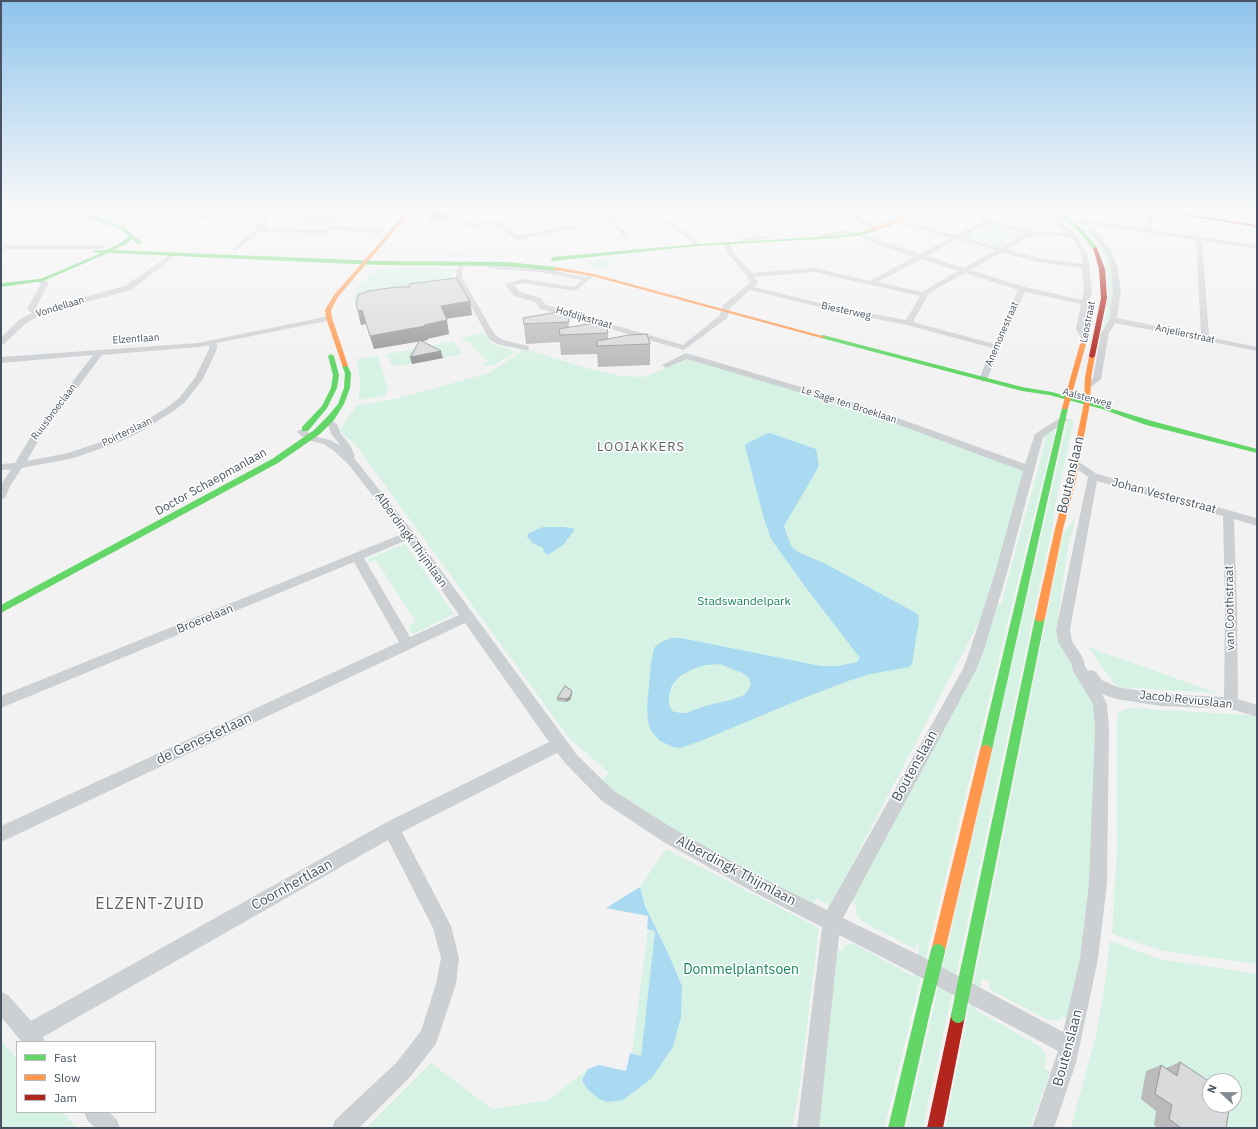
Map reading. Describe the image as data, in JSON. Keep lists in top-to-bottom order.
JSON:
{
  "streets": {
    "main road": [
      "Leostraat",
      "Aalsterweg",
      "Boutenslaan",
      "Doctor Schaepmanlaan"
    ],
    "street": [
      "Vondellaan",
      "Biesterweg",
      "Hofdijkstraat",
      "Anemonestraat",
      "Anjelierstraat",
      "Elzentlaan",
      "Le Sage ten Broeklaan",
      "Ruusbroeclaan",
      "Poirterslaan",
      "Johan Vestersstraat",
      "Alberdingk Thijmlaan",
      "van Coothstraat",
      "Broerelaan",
      "Jacob Reviuslaan",
      "de Genestetlaan",
      "Coornhertlaan"
    ]
  },
  "crossings": [
    ["Biesterweg", "Anemonestraat"],
    ["Hofdijkstraat", "Aalsterweg"],
    ["Hofdijkstraat", "Le Sage ten Broeklaan"],
    ["Leostraat", "Anjelierstraat"],
    ["Leostraat", "Aalsterweg"],
    ["Leostraat", "Boutenslaan"],
    ["Anemonestraat", "Aalsterweg"],
    ["Elzentlaan", "Ruusbroeclaan"],
    ["Elzentlaan", "Poirterslaan"],
    ["Elzentlaan", "Doctor Schaepmanlaan"],
    ["Aalsterweg", "Boutenslaan"],
    ["Le Sage ten Broeklaan", "Boutenslaan"],
    ["Ruusbroeclaan", "Poirterslaan"],
    ["Boutenslaan", "Johan Vestersstraat"],
    ["Boutenslaan", "Alberdingk Thijmlaan"],
    ["Boutenslaan", "Jacob Reviuslaan"],
    ["Doctor Schaepmanlaan", "Alberdingk Thijmlaan"],
    ["Johan Vestersstraat", "van Coothstraat"],
    ["Alberdingk Thijmlaan", "Broerelaan"],
    ["Alberdingk Thijmlaan", "Coornhertlaan"],
    ["van Coothstraat", "Jacob Reviuslaan"]
  ],
  "districts": ["LOOIAKKERS", "ELZENT-ZUID"],
  "parks": ["Stadswandelpark", "Dommelplantsoen"],
  "legend": ["Fast", "Slow", "Jam"],
  "north": "left"
}
